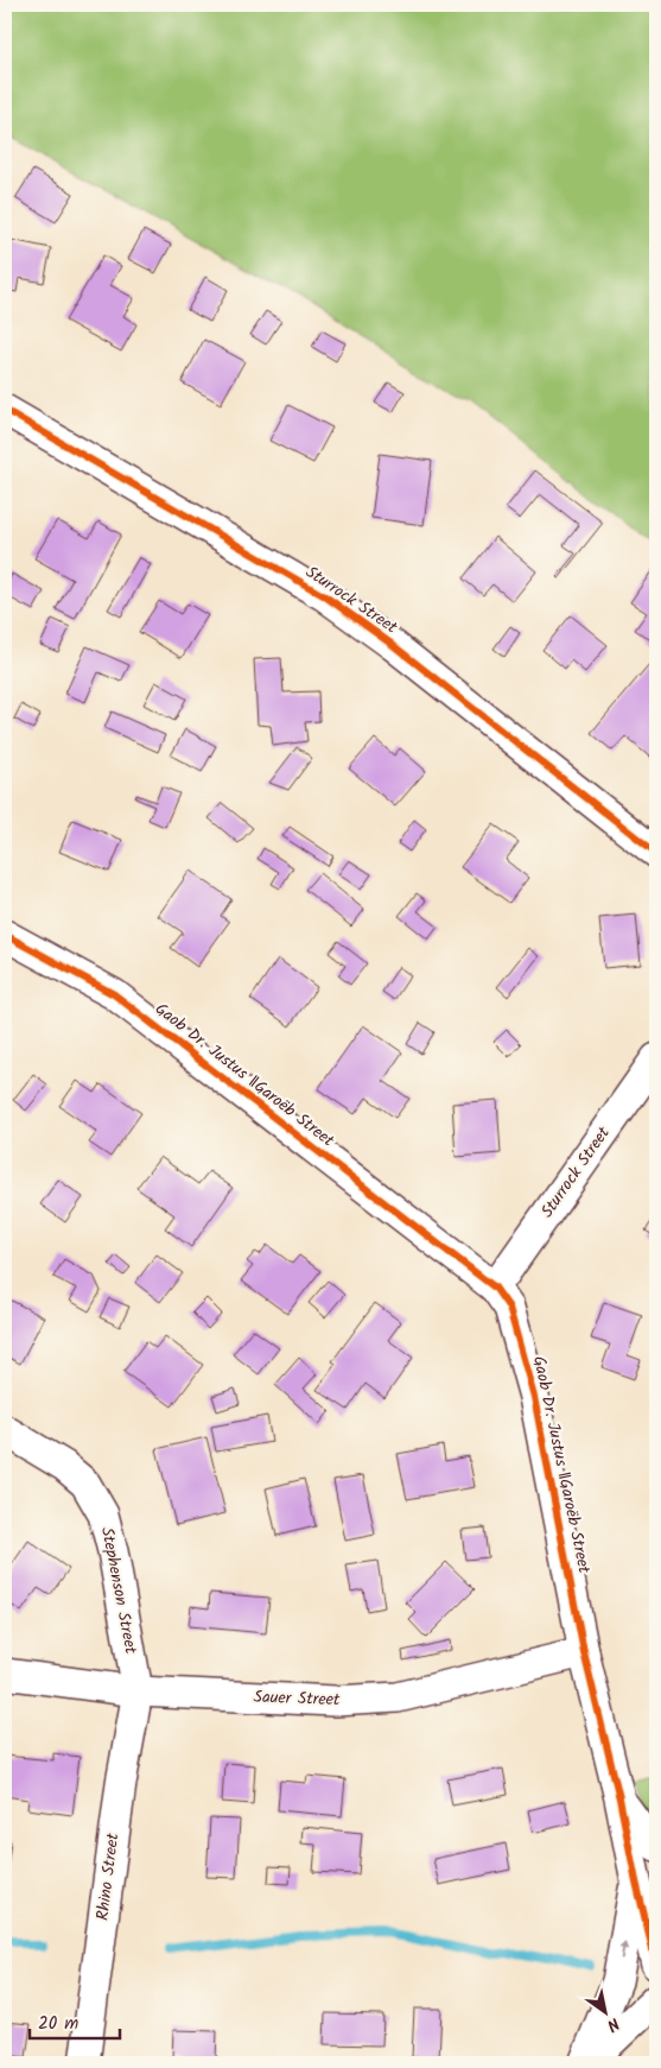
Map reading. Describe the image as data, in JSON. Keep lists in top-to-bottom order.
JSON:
{
  "streets": {
    "street": [
      "Sturrock Street",
      "Gaob Dr. Justus ǁGaroëb Street",
      "Stephenson Street",
      "Sauer Street",
      "Rhino Street"
    ]
  },
  "crossings": [
    ["Sturrock Street", "Gaob Dr. Justus ǁGaroëb Street"],
    ["Gaob Dr. Justus ǁGaroëb Street", "Sauer Street"],
    ["Stephenson Street", "Sauer Street"],
    ["Stephenson Street", "Rhino Street"],
    ["Sauer Street", "Rhino Street"]
  ],
  "scale_bar": "20 m",
  "north": "bottom right"
}
